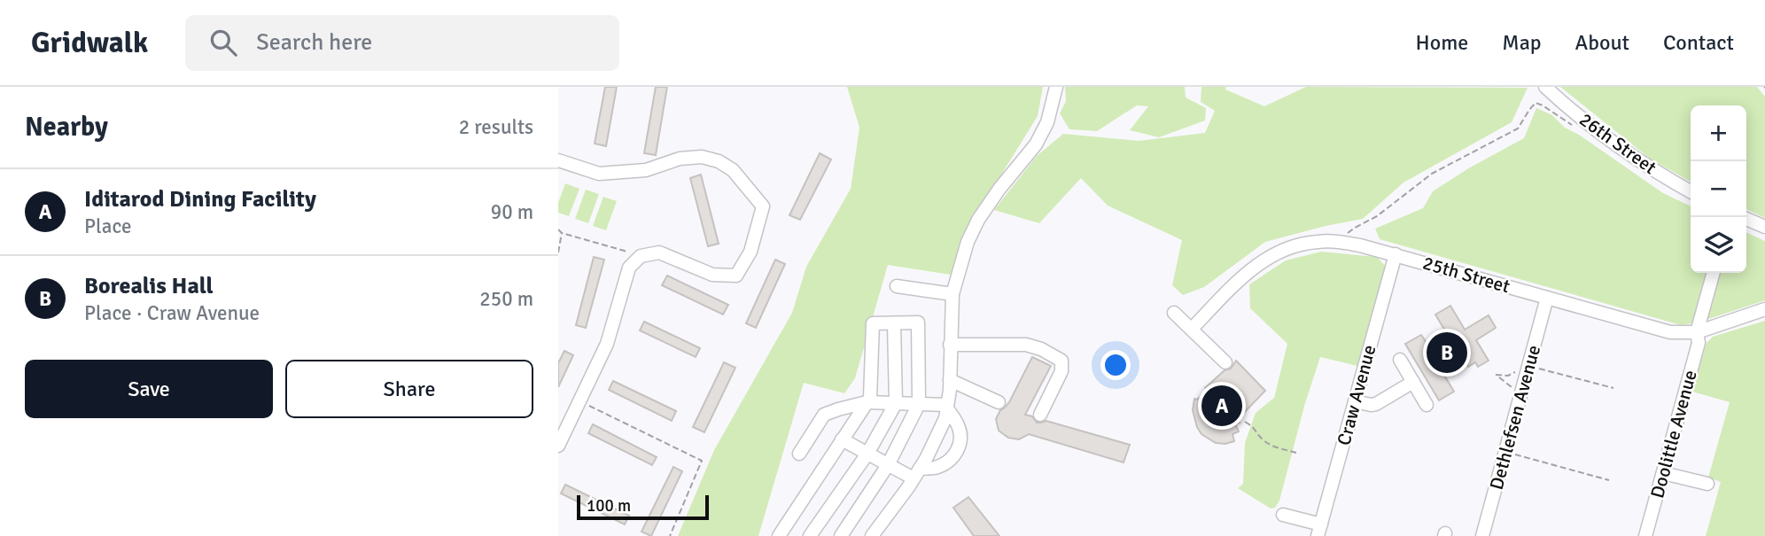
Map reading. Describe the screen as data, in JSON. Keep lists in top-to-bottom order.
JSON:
{
  "streets": {
    "street": [
      "26th Street",
      "25th Street",
      "Craw Avenue",
      "Dethlefsen Avenue",
      "Doolittle Avenue"
    ]
  },
  "crossings": [
    ["25th Street", "Craw Avenue"],
    ["25th Street", "Dethlefsen Avenue"],
    ["25th Street", "Doolittle Avenue"]
  ],
  "scale_bar": "100 m",
  "page": {
    "header": "Gridwalk",
    "search": "Search here",
    "nav": [
      "Home",
      "Map",
      "About",
      "Contact"
    ],
    "heading": ["Nearby", "2 results"],
    "map_buttons": ["+", "−"],
    "list": [
      {
        "mark": "A",
        "name": "Iditarod Dining Facility",
        "note": "Place",
        "value": "90 m"
      },
      {
        "mark": "B",
        "name": "Borealis Hall",
        "note": "Place · Craw Avenue",
        "value": "250 m"
      }
    ],
    "pins": ["B", "A"],
    "buttons": ["Save", "Share"],
    "scale": "100 m"
  }
}
